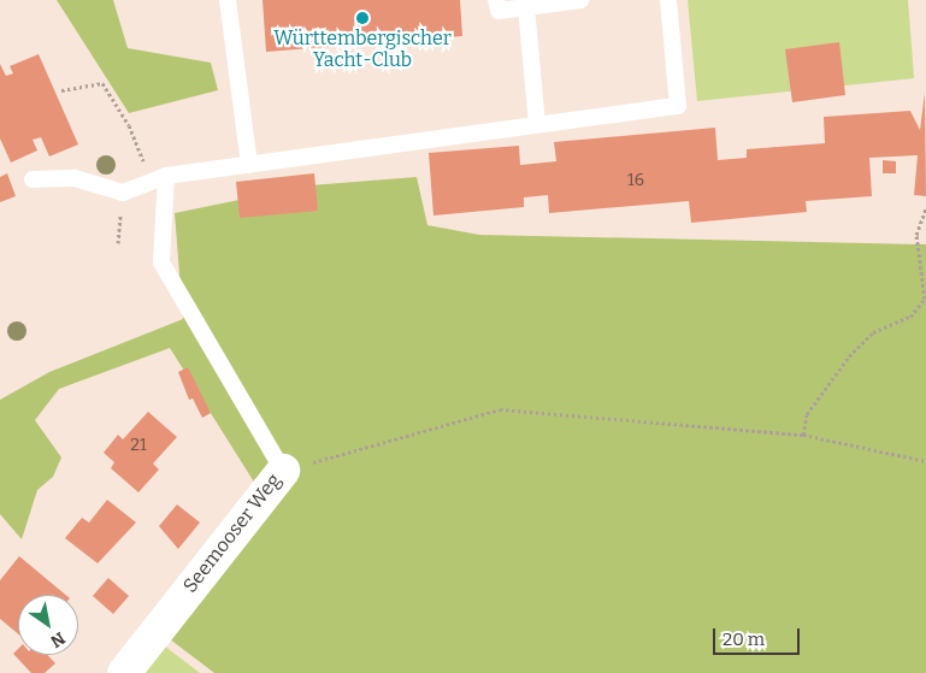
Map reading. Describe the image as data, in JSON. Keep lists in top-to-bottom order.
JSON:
{
  "streets": {
    "street": ["Seemooser Weg"]
  },
  "places": ["Württembergischer Yacht-Club"],
  "house_numbers": ["16", "21"],
  "scale_bar": "20 m",
  "north": "bottom right"
}
